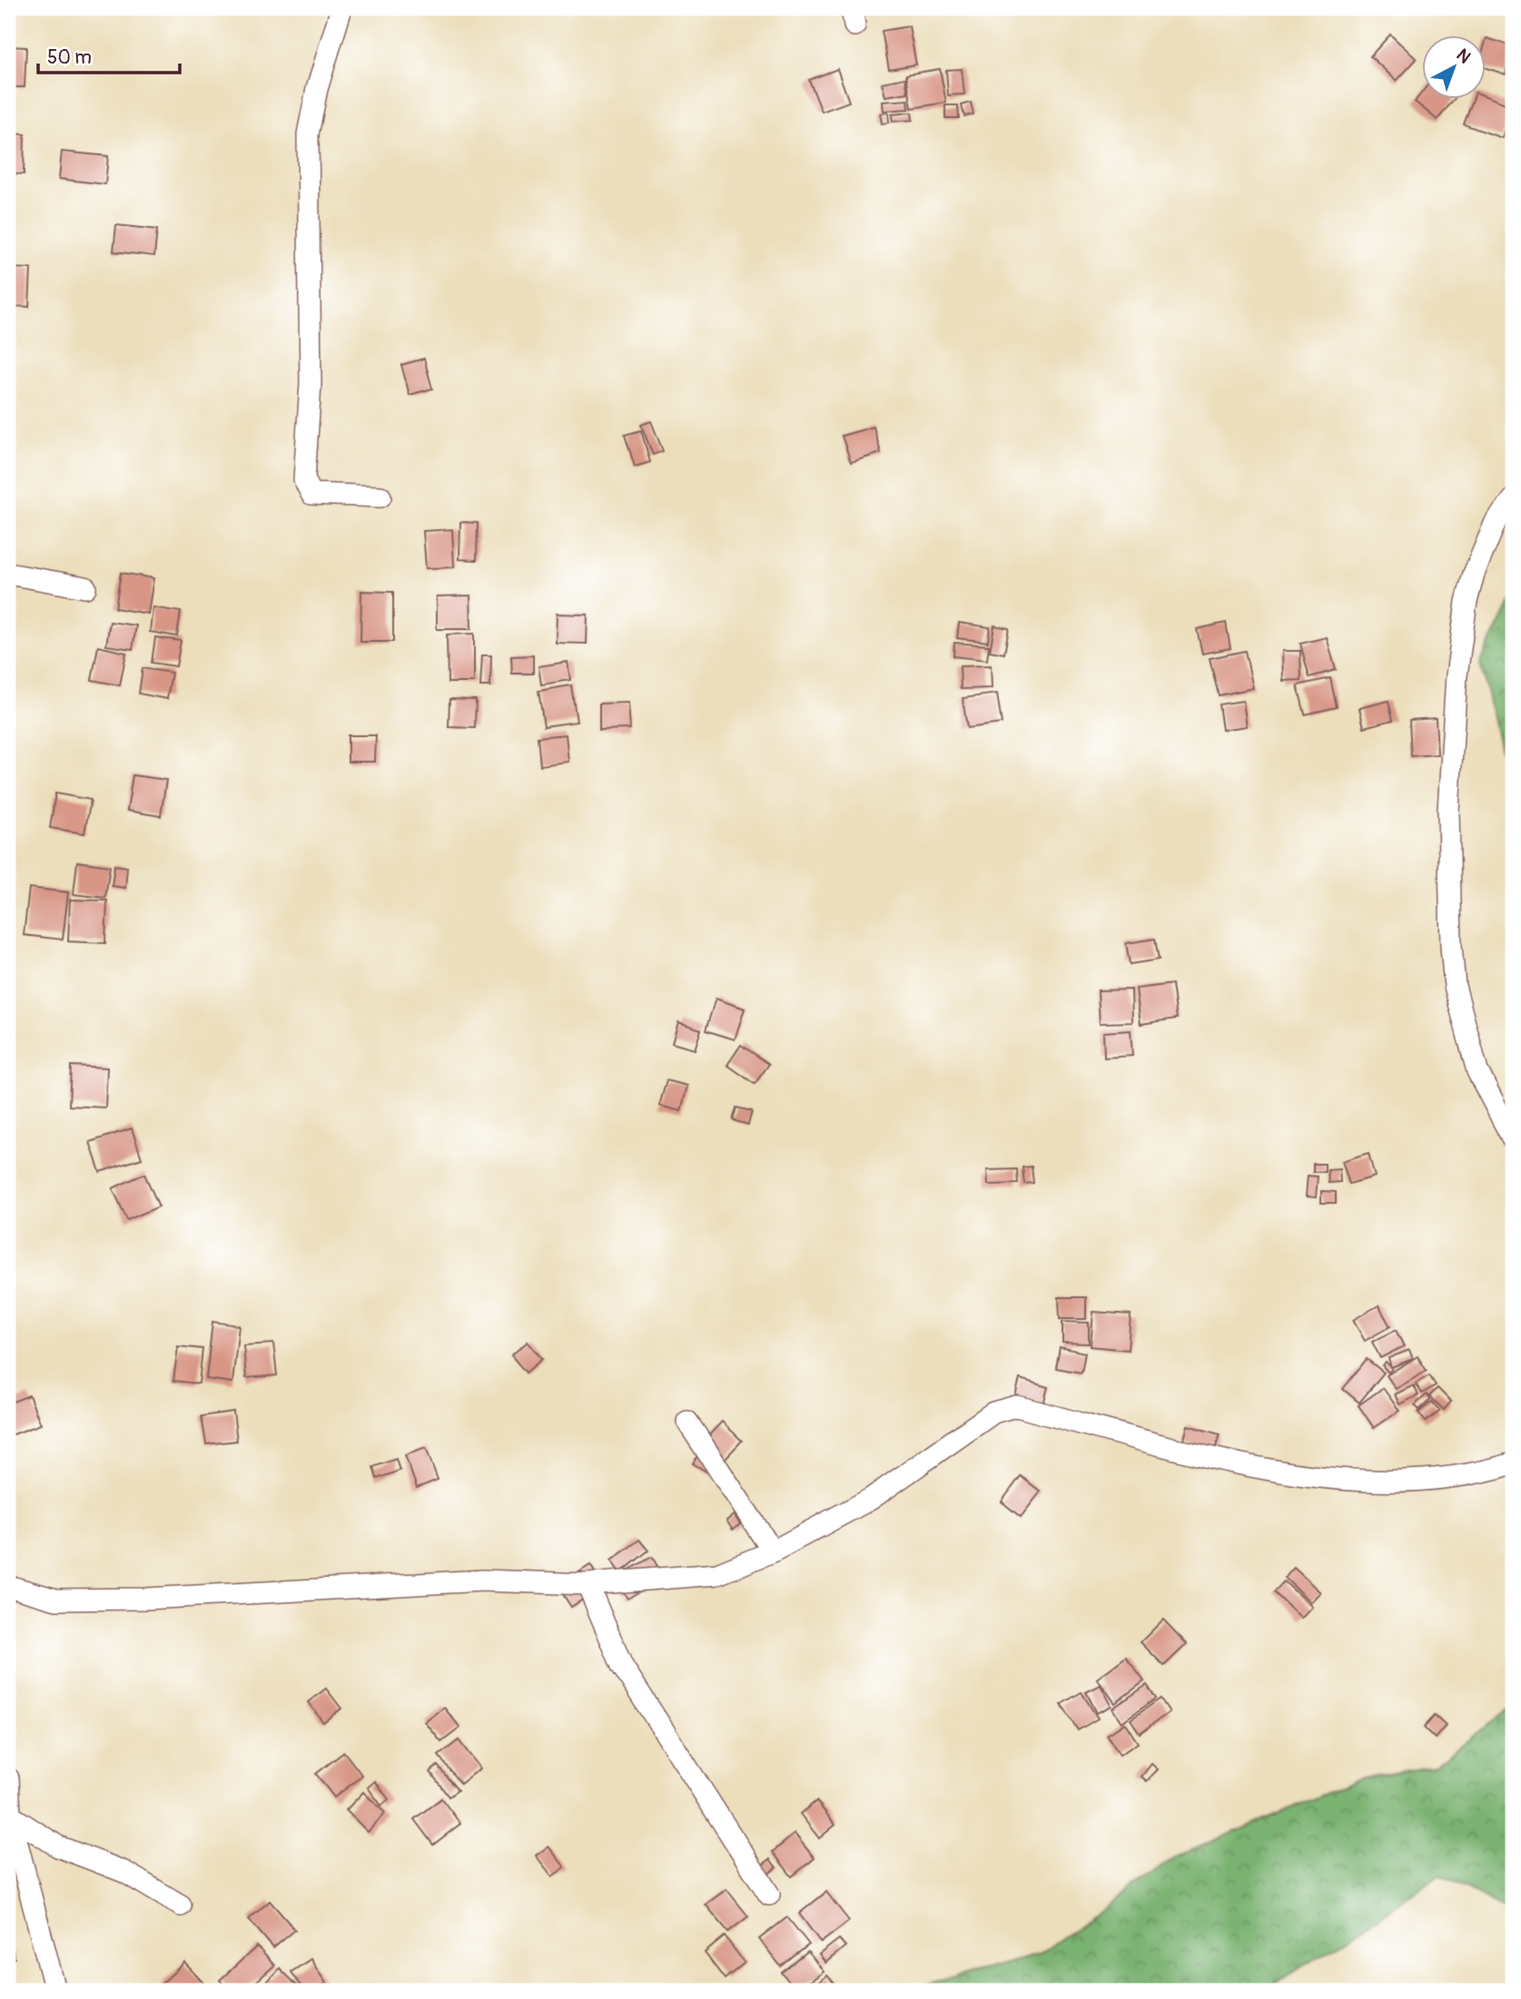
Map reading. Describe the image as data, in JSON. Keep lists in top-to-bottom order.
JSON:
{
  "scale_bar": "50 m",
  "north": "top right"
}
